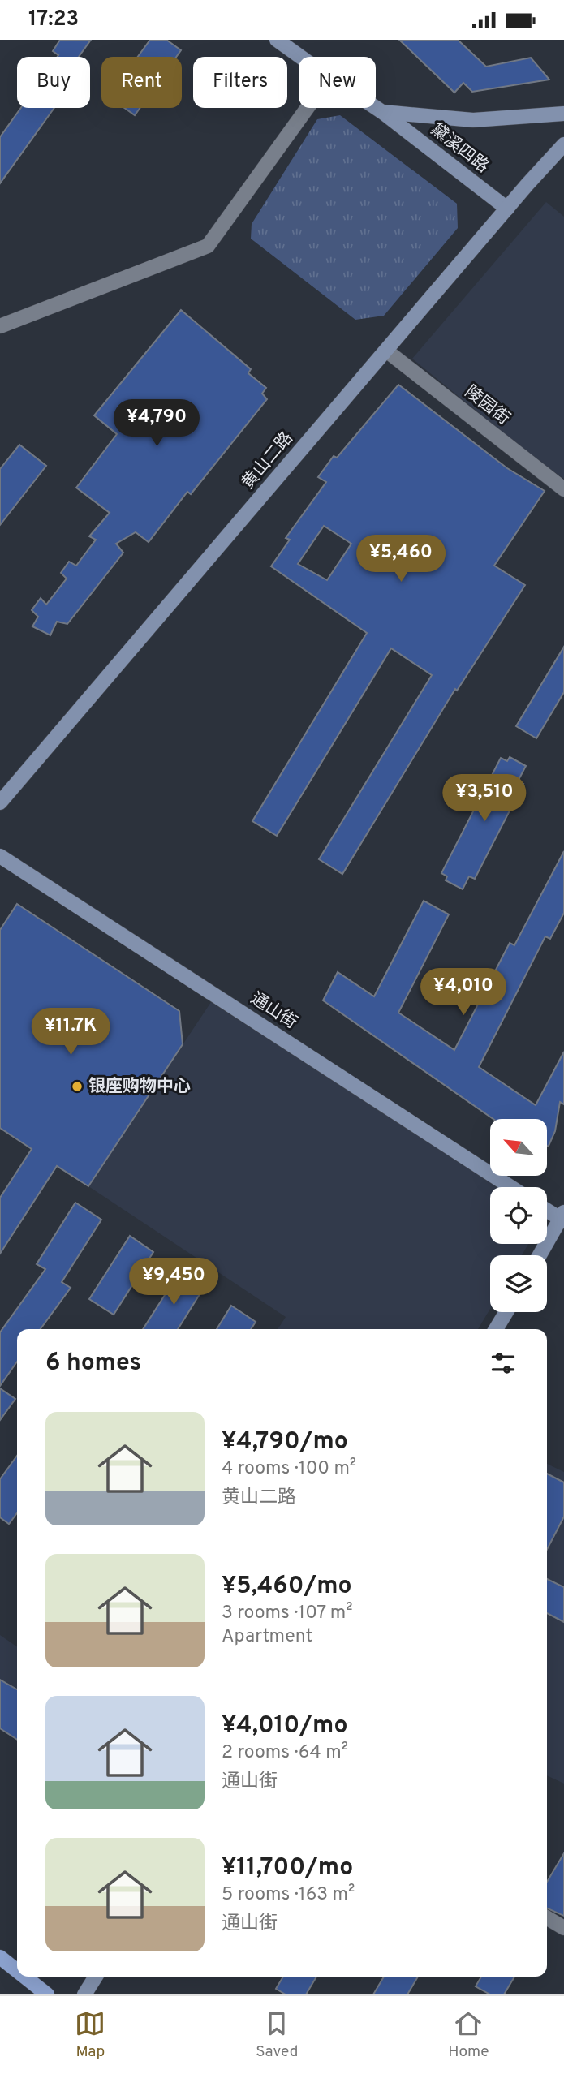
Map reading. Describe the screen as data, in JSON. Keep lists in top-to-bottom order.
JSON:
{
  "streets": {
    "street": [
      "黛溪四路",
      "陵园街",
      "黄山二路",
      "通山街"
    ]
  },
  "crossings": [
    ["黛溪四路", "黄山二路"],
    ["陵园街", "黄山二路"]
  ],
  "places": ["银座购物中心"],
  "north": "top left",
  "page": {
    "status": "17:23",
    "chip": [
      "Buy",
      "Rent",
      "Filters",
      "New"
    ],
    "price": [
      "¥4,790",
      "¥5,460",
      "¥3,510",
      "¥4,010",
      "¥11.7K",
      "¥9,450"
    ],
    "heading": "6 homes",
    "list": [
      {
        "name": "¥4,790/mo",
        "note": "4 rooms · 100 m² · 黄山二路"
      },
      {
        "name": "¥5,460/mo",
        "note": "3 rooms · 107 m² · Apartment"
      },
      {
        "name": "¥4,010/mo",
        "note": "2 rooms · 64 m² · 通山街"
      },
      {
        "name": "¥11,700/mo",
        "note": "5 rooms · 163 m² · 通山街"
      }
    ],
    "tabs": ["Map", "Saved", "Home"]
  }
}
